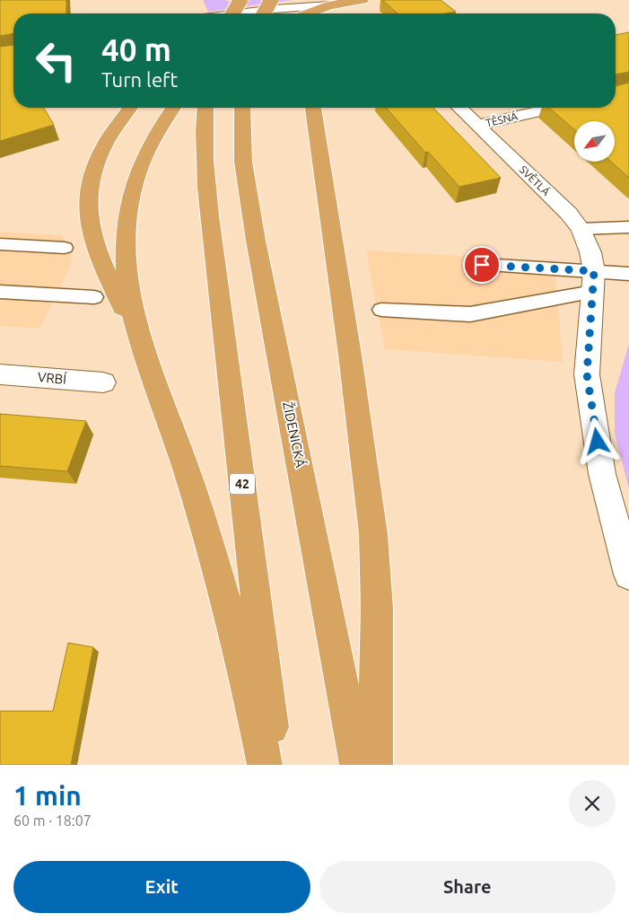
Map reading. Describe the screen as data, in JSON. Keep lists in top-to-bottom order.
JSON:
{
  "streets": {
    "highway": ["ŽIDENICKÁ", "42"],
    "street": ["TĚSNÁ", "SVĚTLÁ", "VRBÍ"]
  },
  "crossings": [
    ["TĚSNÁ", "SVĚTLÁ"]
  ],
  "north": "bottom left",
  "page": {
    "turn": ["40 m", "Turn left"],
    "heading": ["1 min", "60 m · 18:07"],
    "buttons": ["Exit", "Share"]
  }
}
